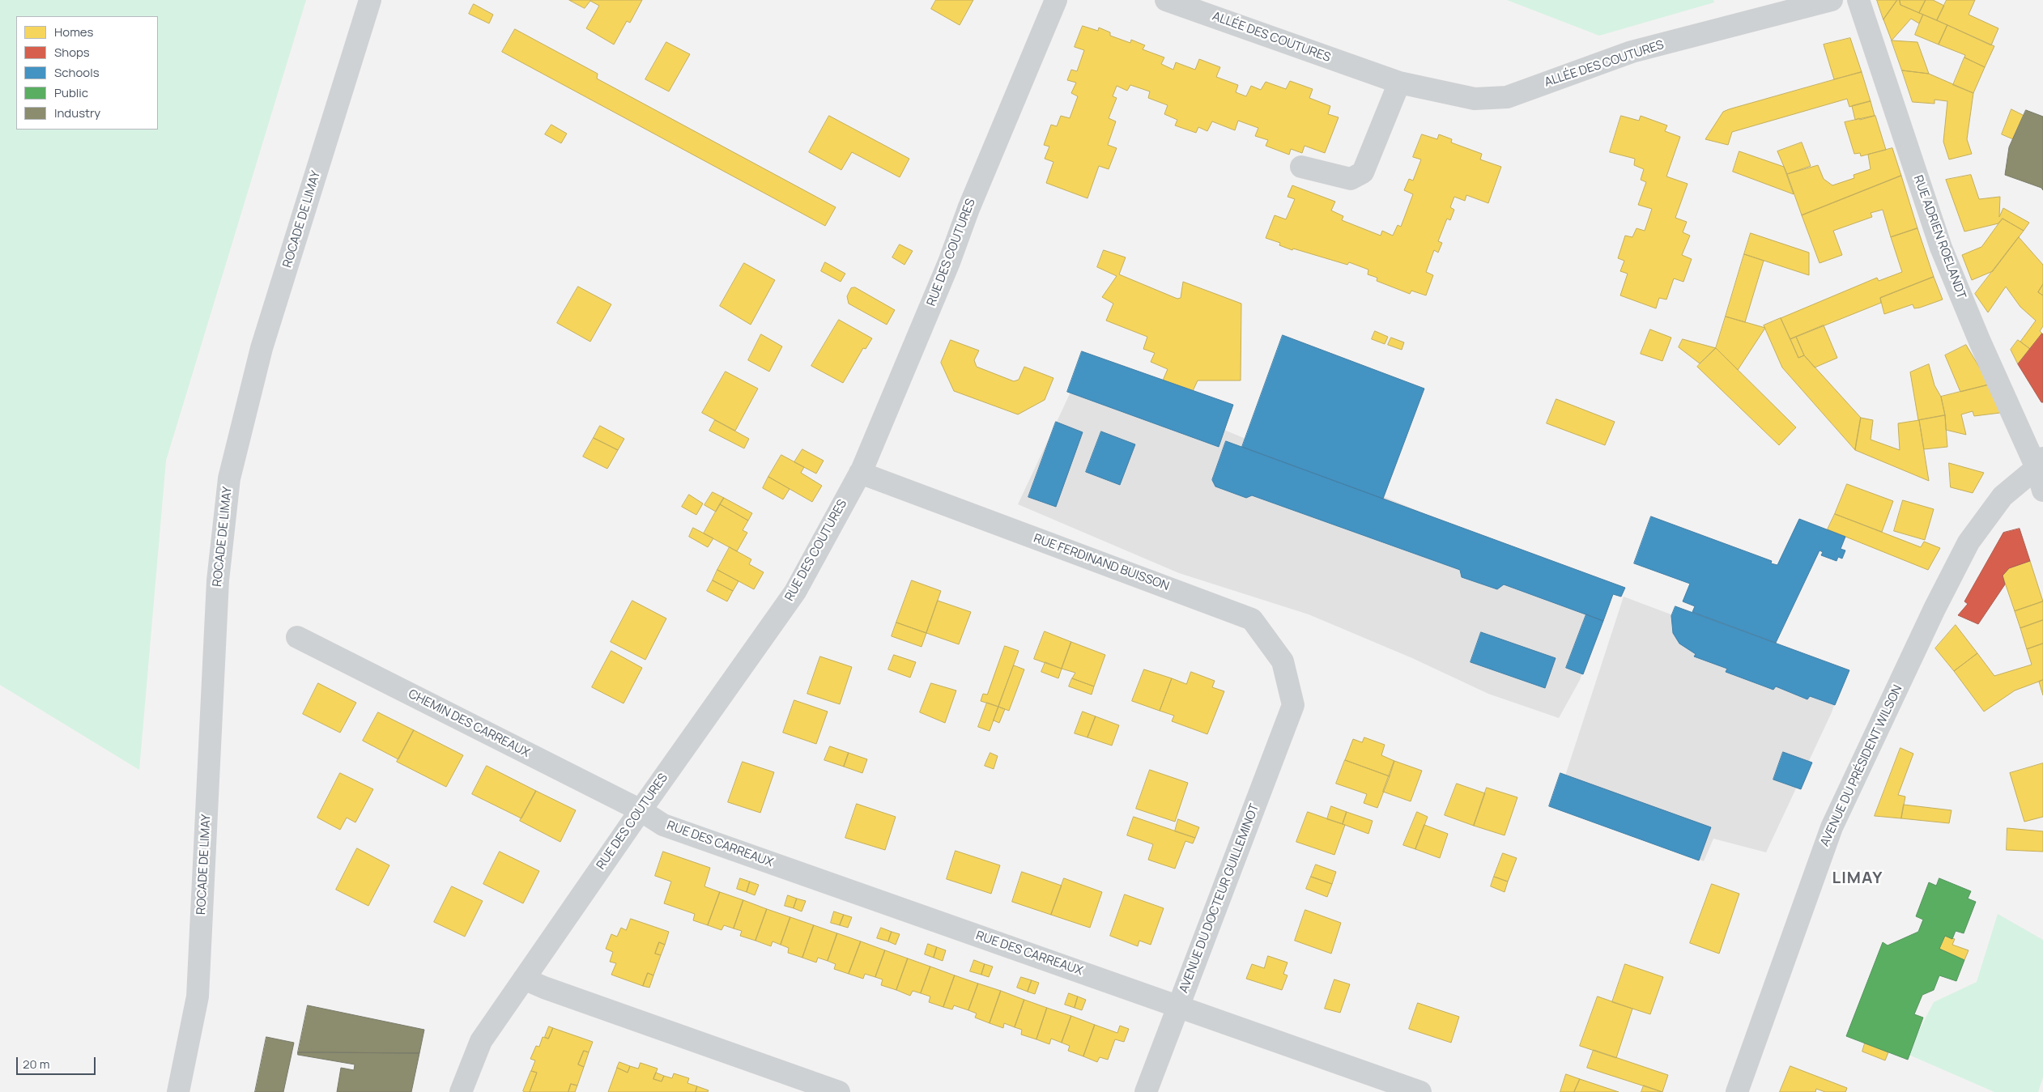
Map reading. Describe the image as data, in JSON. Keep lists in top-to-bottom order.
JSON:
{
  "streets": {
    "main road": ["ROCADE DE LIMAY"],
    "street": [
      "ALLÉE DES COUTURES",
      "RUE ADRIEN ROELANDT",
      "RUE DES COUTURES",
      "RUE FERDINAND BUISSON",
      "CHEMIN DES CARREAUX",
      "AVENUE DU PRÉSIDENT WILSON",
      "RUE DES CARREAUX",
      "AVENUE DU DOCTEUR GUILLEMINOT"
    ]
  },
  "crossings": [
    ["RUE ADRIEN ROELANDT", "AVENUE DU PRÉSIDENT WILSON"],
    ["RUE DES COUTURES", "RUE FERDINAND BUISSON"],
    ["RUE DES COUTURES", "CHEMIN DES CARREAUX"],
    ["RUE DES COUTURES", "RUE DES CARREAUX"],
    ["RUE FERDINAND BUISSON", "AVENUE DU DOCTEUR GUILLEMINOT"],
    ["CHEMIN DES CARREAUX", "RUE DES CARREAUX"],
    ["RUE DES CARREAUX", "AVENUE DU DOCTEUR GUILLEMINOT"]
  ],
  "districts": ["LIMAY"],
  "legend": [
    "Homes",
    "Shops",
    "Schools",
    "Public",
    "Industry"
  ],
  "scale_bar": "20 m"
}
